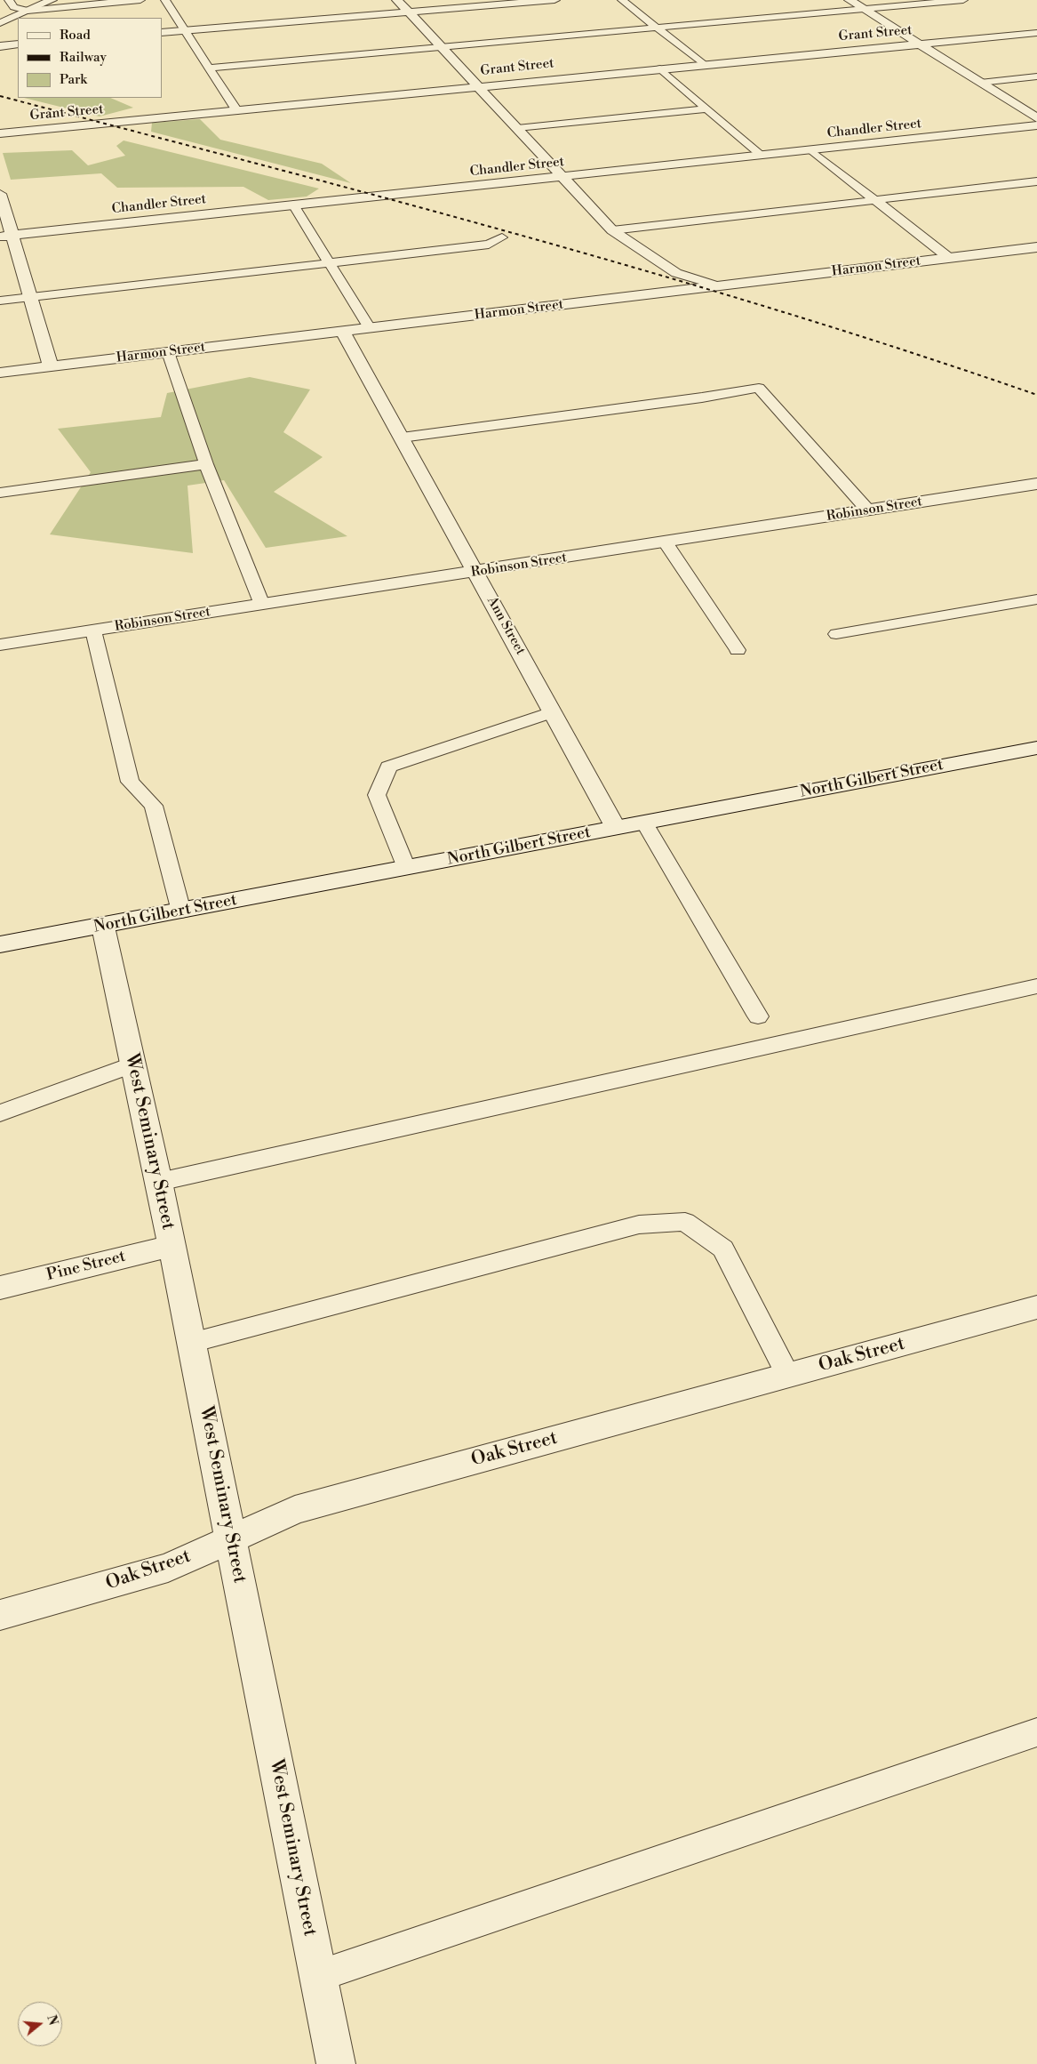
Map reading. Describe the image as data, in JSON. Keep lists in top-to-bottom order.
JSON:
{
  "streets": {
    "street": [
      "Grant Street",
      "Chandler Street",
      "Harmon Street",
      "Robinson Street",
      "Ann Street",
      "North Gilbert Street",
      "West Seminary Street",
      "Pine Street",
      "Oak Street"
    ]
  },
  "crossings": [
    ["Harmon Street", "Ann Street"],
    ["Robinson Street", "Ann Street"],
    ["Ann Street", "North Gilbert Street"],
    ["North Gilbert Street", "West Seminary Street"],
    ["West Seminary Street", "Pine Street"],
    ["West Seminary Street", "Oak Street"]
  ],
  "legend": ["Road", "Railway", "Park"],
  "north": "right"
}
